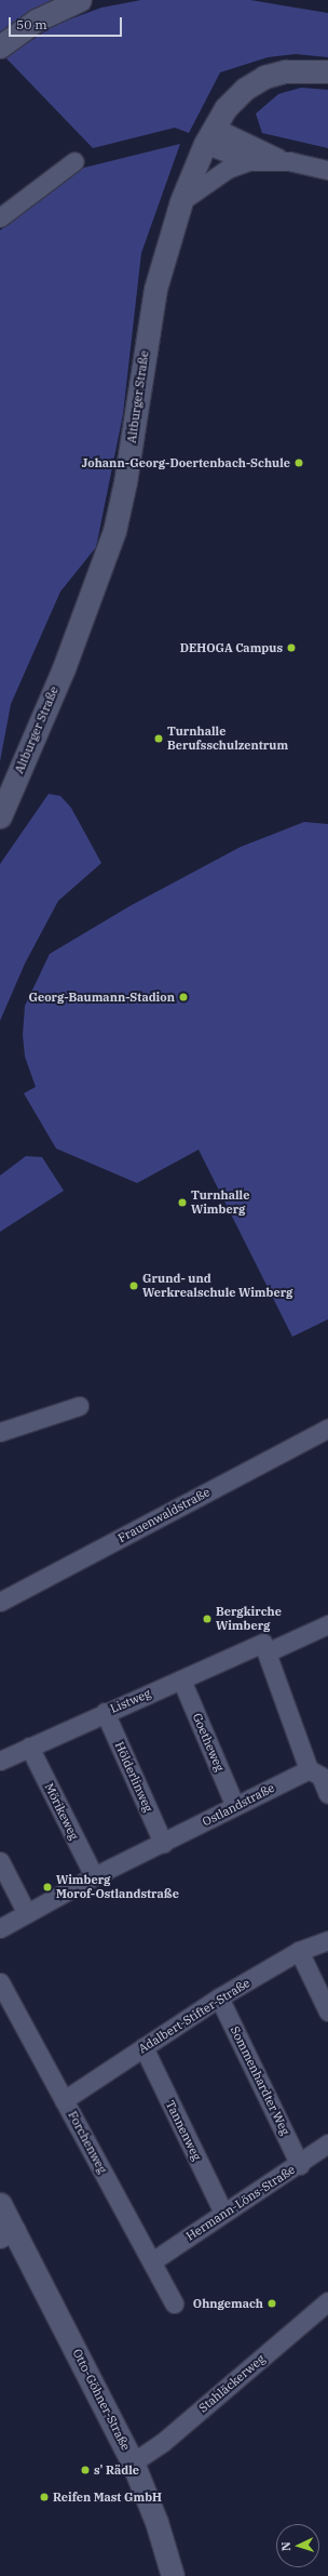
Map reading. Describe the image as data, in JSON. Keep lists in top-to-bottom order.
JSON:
{
  "streets": {
    "street": [
      "Altburger Straße",
      "Frauenwaldstraße",
      "Listweg",
      "Goetheweg",
      "Hölderlinweg",
      "Ostlandstraße",
      "Mörikeweg",
      "Adalbert-Stifter-Straße",
      "Sommenhardter Weg",
      "Tannenweg",
      "Forchenweg",
      "Hermann-Löns-Straße",
      "Stahläckerweg",
      "Otto-Göhner-Straße"
    ]
  },
  "crossings": [
    ["Listweg", "Goetheweg"],
    ["Listweg", "Hölderlinweg"],
    ["Listweg", "Mörikeweg"],
    ["Goetheweg", "Ostlandstraße"],
    ["Hölderlinweg", "Ostlandstraße"],
    ["Ostlandstraße", "Mörikeweg"],
    ["Adalbert-Stifter-Straße", "Sommenhardter Weg"],
    ["Adalbert-Stifter-Straße", "Tannenweg"],
    ["Adalbert-Stifter-Straße", "Forchenweg"],
    ["Sommenhardter Weg", "Hermann-Löns-Straße"],
    ["Tannenweg", "Hermann-Löns-Straße"],
    ["Forchenweg", "Hermann-Löns-Straße"],
    ["Stahläckerweg", "Otto-Göhner-Straße"]
  ],
  "places": [
    "Johann-Georg-Doertenbach-Schule",
    "DEHOGA Campus",
    "Turnhalle Berufsschulzentrum",
    "Georg-Baumann-Stadion",
    "Turnhalle Wimberg",
    "Grund- und Werkrealschule Wimberg",
    "Bergkirche Wimberg",
    "Wimberg Morof-Ostlandstraße",
    "Ohngemach",
    "s' Rädle",
    "Reifen Mast GmbH"
  ],
  "scale_bar": "50 m",
  "north": "left"
}
